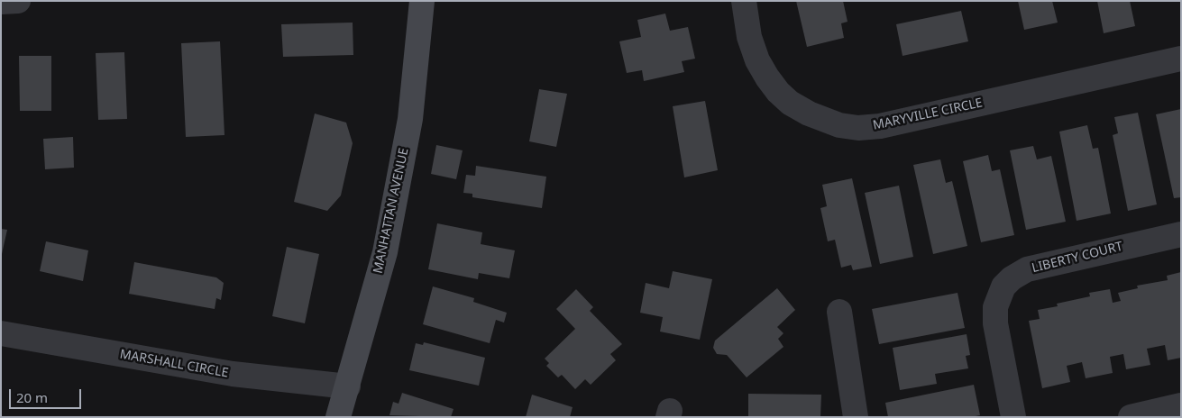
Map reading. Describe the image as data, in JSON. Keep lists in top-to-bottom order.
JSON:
{
  "streets": {
    "street": [
      "MARYVILLE CIRCLE",
      "MANHATTAN AVENUE",
      "LIBERTY COURT",
      "MARSHALL CIRCLE"
    ]
  },
  "crossings": [
    ["MANHATTAN AVENUE", "MARSHALL CIRCLE"]
  ],
  "scale_bar": "20 m"
}
